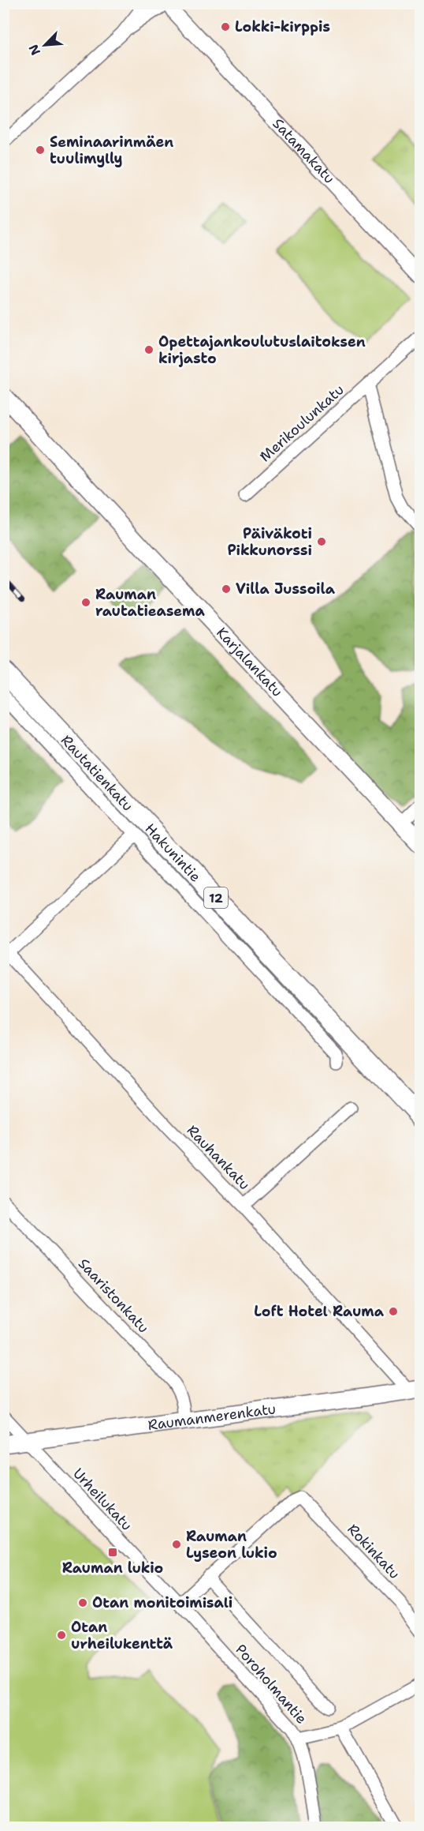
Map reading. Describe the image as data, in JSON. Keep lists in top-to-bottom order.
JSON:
{
  "streets": {
    "highway": ["Hakunintie", "12"],
    "main road": ["Karjalankatu", "Raumanmerenkatu"],
    "street": [
      "Satamakatu",
      "Merikoulunkatu",
      "Rautatienkatu",
      "Rauhankatu",
      "Saaristonkatu",
      "Urheilukatu",
      "Rokinkatu",
      "Poroholmantie"
    ]
  },
  "crossings": [
    ["Rauhankatu", "Raumanmerenkatu"],
    ["Saaristonkatu", "Raumanmerenkatu"],
    ["Raumanmerenkatu", "Urheilukatu"],
    ["Urheilukatu", "Poroholmantie"]
  ],
  "places": {
    "other": [
      "Lokki-kirppis",
      "Seminaarinmäen tuulimylly",
      "Opettajankoulutuslaitoksen kirjasto",
      "Päiväkoti Pikkunorssi",
      "Villa Jussoila",
      "Rauman rautatieasema",
      "Loft Hotel Rauma",
      "Rauman Lyseon lukio",
      "Otan monitoimisali",
      "Otan urheilukenttä"
    ],
    "transit": ["Rauman lukio"]
  },
  "north": "bottom left"
}
